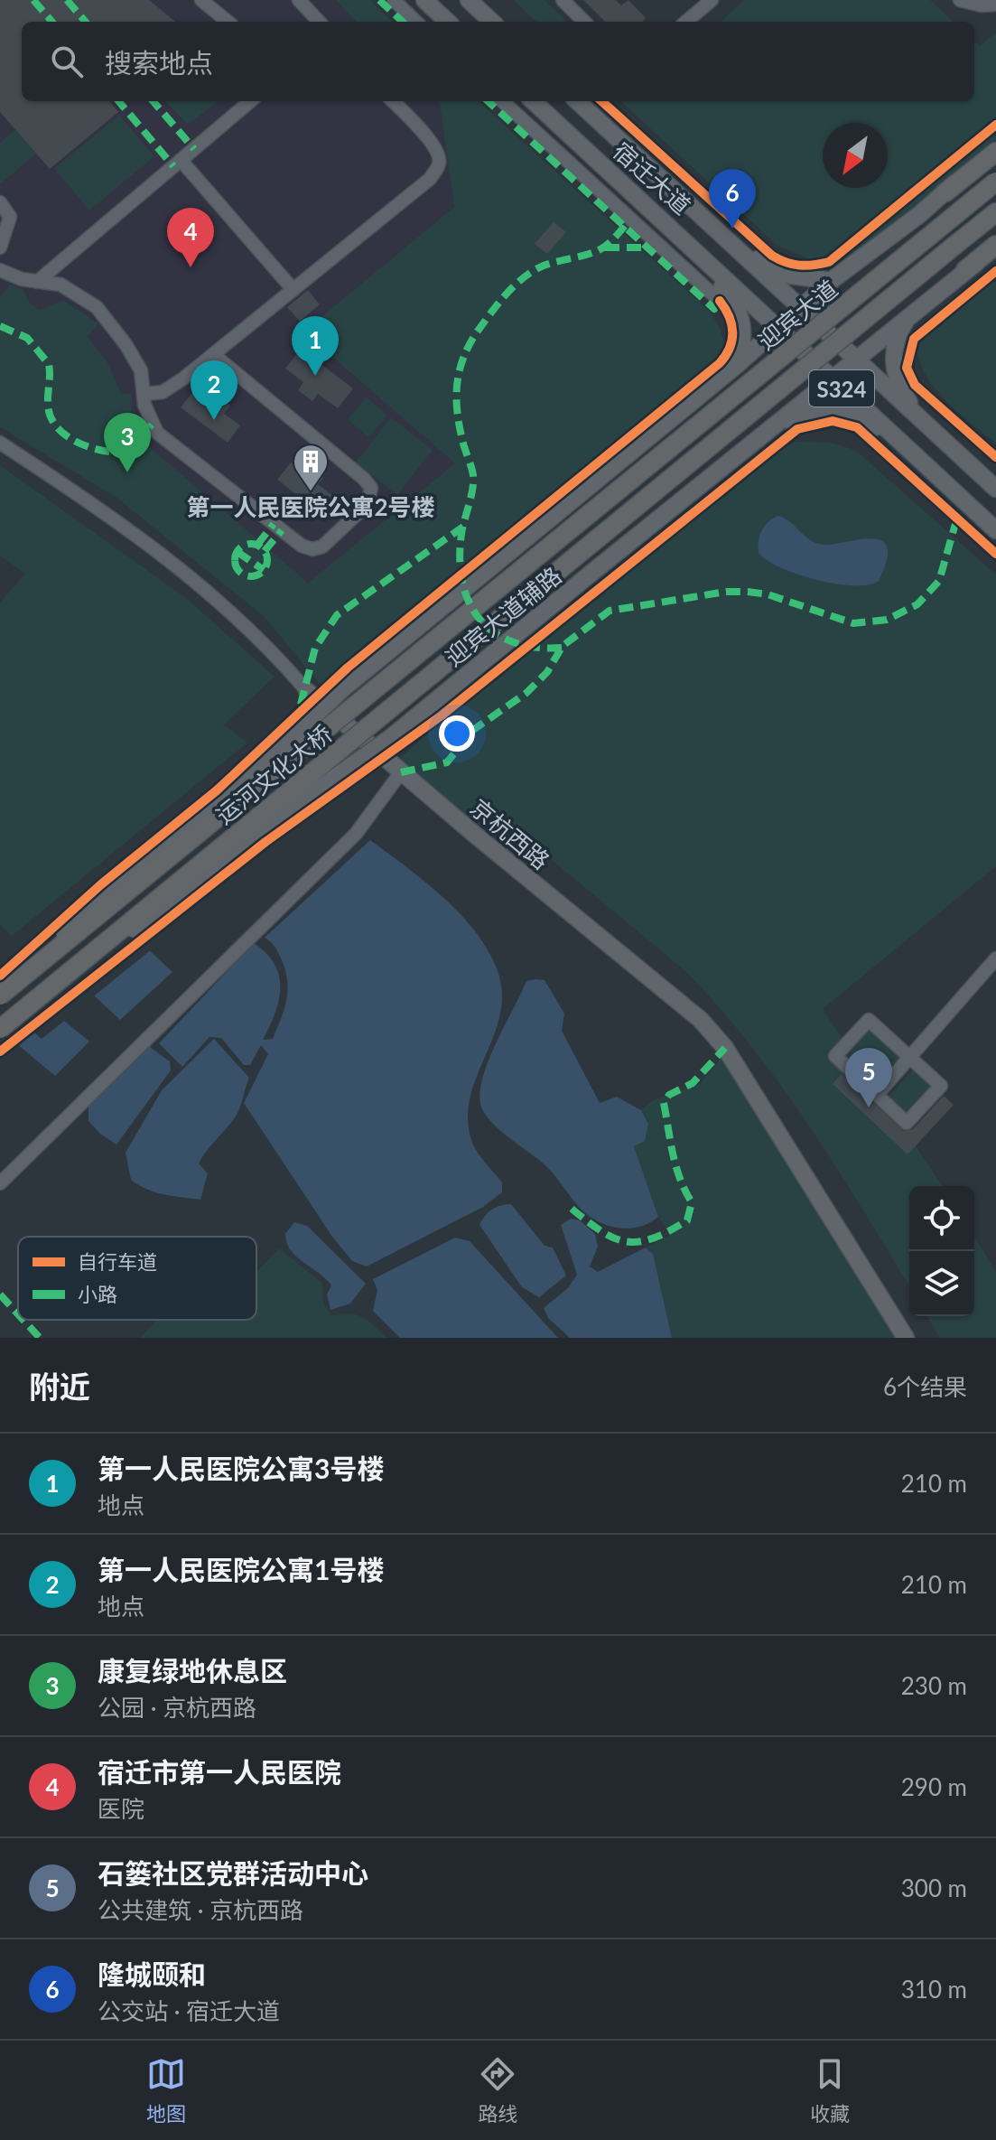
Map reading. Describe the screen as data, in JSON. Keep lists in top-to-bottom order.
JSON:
{
  "streets": {
    "highway": ["迎宾大道", "运河文化大桥"],
    "main road": [
      "宿迁大道",
      "S324",
      "迎宾大道辅路",
      "京杭西路"
    ]
  },
  "crossings": [
    ["宿迁大道", "迎宾大道辅路"],
    ["迎宾大道", "运河文化大桥"],
    ["迎宾大道辅路", "运河文化大桥"]
  ],
  "places": {
    "building": ["第一人民医院公寓2号楼"]
  },
  "legend": ["自行车道", "小路"],
  "north": "bottom left",
  "page": {
    "search": "搜索地点",
    "pins": [
      "6",
      "4",
      "1",
      "2",
      "3",
      "5"
    ],
    "heading": ["附近", "6个结果"],
    "list": [
      {
        "mark": "1",
        "name": "第一人民医院公寓3号楼",
        "note": "地点",
        "value": "210 m"
      },
      {
        "mark": "2",
        "name": "第一人民医院公寓1号楼",
        "note": "地点",
        "value": "210 m"
      },
      {
        "mark": "3",
        "name": "康复绿地休息区",
        "note": "公园 · 京杭西路",
        "value": "230 m"
      },
      {
        "mark": "4",
        "name": "宿迁市第一人民医院",
        "note": "医院",
        "value": "290 m"
      },
      {
        "mark": "5",
        "name": "石篓社区党群活动中心",
        "note": "公共建筑 · 京杭西路",
        "value": "300 m"
      },
      {
        "mark": "6",
        "name": "隆城颐和",
        "note": "公交站 · 宿迁大道",
        "value": "310 m"
      }
    ],
    "nav": ["地图", "路线", "收藏"]
  }
}
